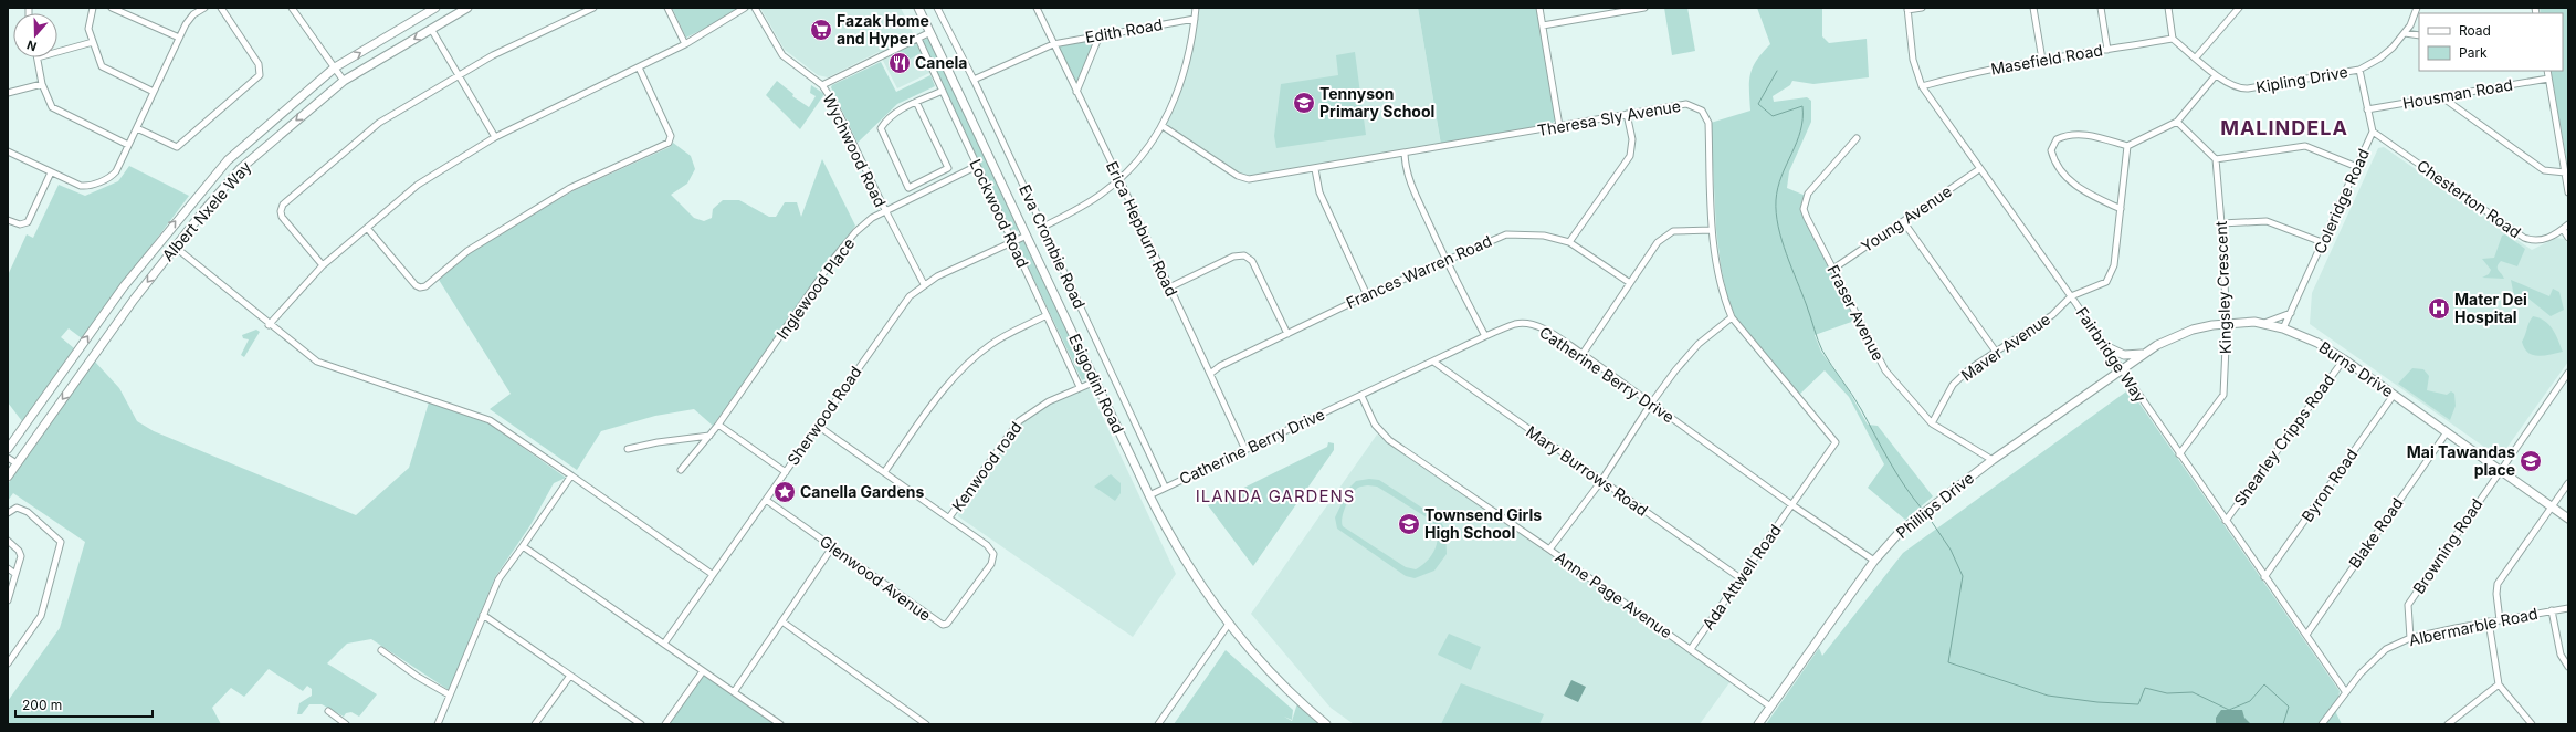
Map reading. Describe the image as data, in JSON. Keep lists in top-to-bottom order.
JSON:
{
  "streets": {
    "main road": [
      "Albert Nxele Way",
      "Burns Drive",
      "Esigodini Road",
      "Phillips Drive"
    ],
    "street": [
      "Edith Road",
      "Masefield Road",
      "Kipling Drive",
      "Housman Road",
      "Theresa Sly Avenue",
      "Wychwood Road",
      "Chesterton Road",
      "Coleridge Road",
      "Lockwood Road",
      "Young Avenue",
      "Erica Hepburn Road",
      "Eva Crombie Road",
      "Frances Warren Road",
      "Kingsley Crescent",
      "Inglewood Place",
      "Fraser Avenue",
      "Maver Avenue",
      "Fairbridge Way",
      "Catherine Berry Drive",
      "Sherwood Road",
      "Shearley Cripps Road",
      "Kenwood road",
      "Mary Burrows Road",
      "Byron Road",
      "Blake Road",
      "Browning Road",
      "Ada Attwell Road",
      "Glenwood Avenue",
      "Anne Page Avenue",
      "Albermarble Road"
    ]
  },
  "crossings": [
    ["Edith Road", "Erica Hepburn Road"],
    ["Edith Road", "Eva Crombie Road"],
    ["Masefield Road", "Kipling Drive"],
    ["Masefield Road", "Fairbridge Way"],
    ["Kipling Drive", "Coleridge Road"],
    ["Housman Road", "Coleridge Road"],
    ["Theresa Sly Avenue", "Catherine Berry Drive"],
    ["Theresa Sly Avenue", "Ada Attwell Road"],
    ["Wychwood Road", "Inglewood Place"],
    ["Wychwood Road", "Sherwood Road"],
    ["Chesterton Road", "Coleridge Road"],
    ["Coleridge Road", "Burns Drive"],
    ["Lockwood Road", "Inglewood Place"],
    ["Lockwood Road", "Sherwood Road"],
    ["Lockwood Road", "Kenwood road"],
    ["Young Avenue", "Fraser Avenue"],
    ["Young Avenue", "Fairbridge Way"],
    ["Erica Hepburn Road", "Frances Warren Road"],
    ["Erica Hepburn Road", "Catherine Berry Drive"],
    ["Eva Crombie Road", "Catherine Berry Drive"],
    ["Kingsley Crescent", "Fairbridge Way"],
    ["Kingsley Crescent", "Burns Drive"],
    ["Fraser Avenue", "Maver Avenue"],
    ["Fraser Avenue", "Phillips Drive"],
    ["Maver Avenue", "Fairbridge Way"],
    ["Fairbridge Way", "Burns Drive"],
    ["Fairbridge Way", "Shearley Cripps Road"],
    ["Fairbridge Way", "Byron Road"],
    ["Fairbridge Way", "Phillips Drive"],
    ["Fairbridge Way", "Blake Road"],
    ["Fairbridge Way", "Albermarble Road"],
    ["Burns Drive", "Shearley Cripps Road"],
    ["Burns Drive", "Byron Road"],
    ["Burns Drive", "Phillips Drive"],
    ["Burns Drive", "Blake Road"],
    ["Burns Drive", "Browning Road"],
    ["Catherine Berry Drive", "Esigodini Road"],
    ["Catherine Berry Drive", "Mary Burrows Road"],
    ["Catherine Berry Drive", "Phillips Drive"],
    ["Catherine Berry Drive", "Ada Attwell Road"],
    ["Catherine Berry Drive", "Anne Page Avenue"],
    ["Esigodini Road", "Sherwood Road"],
    ["Esigodini Road", "Kenwood road"],
    ["Sherwood Road", "Glenwood Avenue"],
    ["Kenwood road", "Glenwood Avenue"],
    ["Mary Burrows Road", "Ada Attwell Road"],
    ["Phillips Drive", "Anne Page Avenue"],
    ["Browning Road", "Albermarble Road"],
    ["Ada Attwell Road", "Anne Page Avenue"]
  ],
  "districts": ["MALINDELA", "ILANDA GARDENS"],
  "places": {
    "supermarket": ["Fazak Home and Hyper"],
    "restaurant": ["Canela"],
    "school or university": ["Tennyson Primary School", "Mai Tawandas place", "Townsend Girls High School"],
    "hospital": ["Mater Dei Hospital"],
    "place": ["Canella Gardens"]
  },
  "legend": ["Road", "Park"],
  "scale_bar": "200 m",
  "north": "bottom"
}
